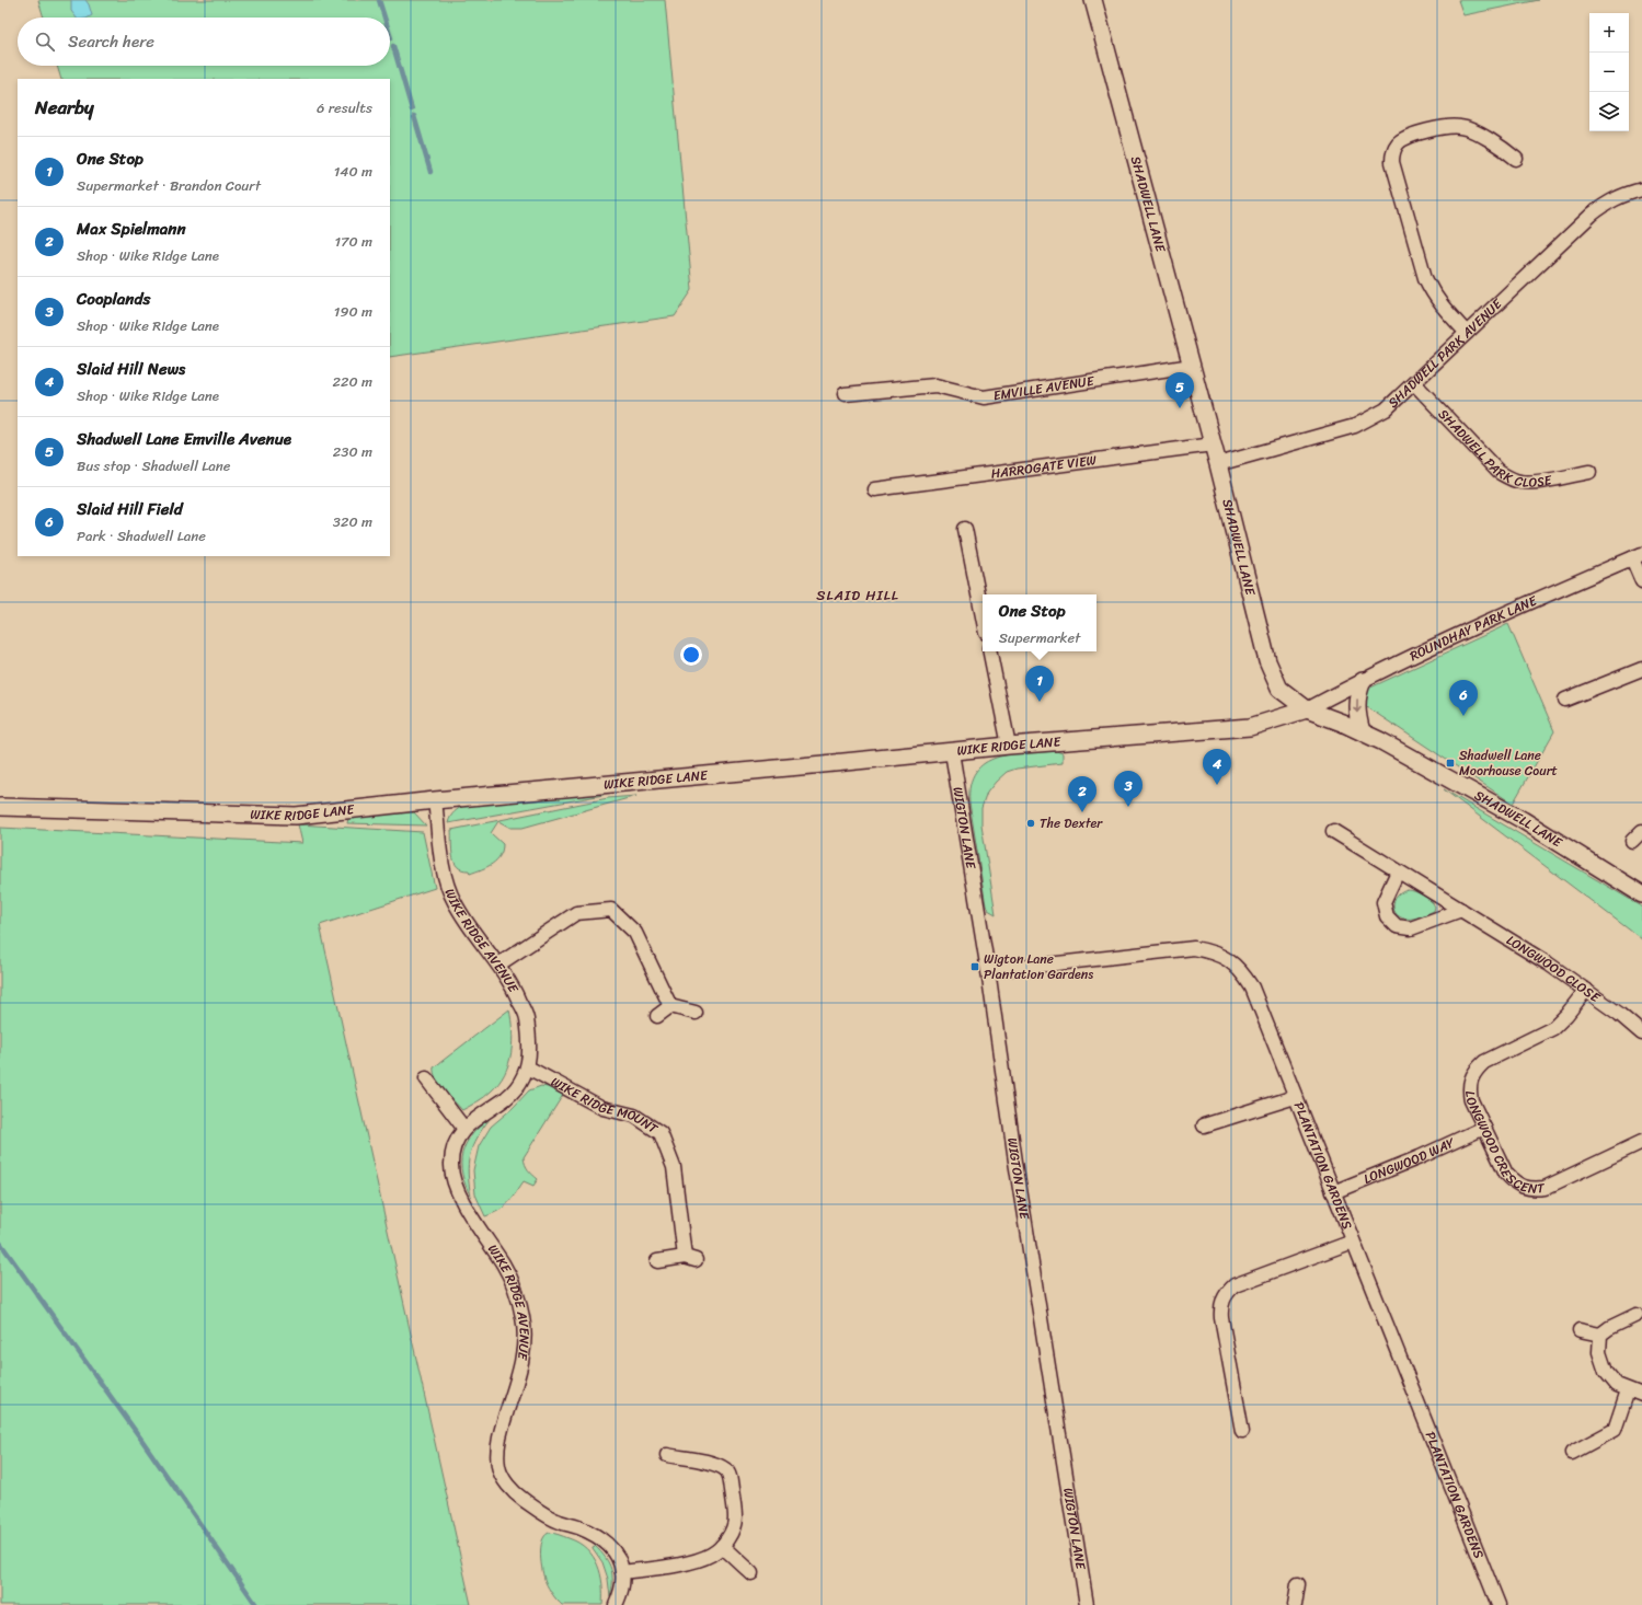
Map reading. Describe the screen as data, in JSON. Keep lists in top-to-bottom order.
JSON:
{
  "streets": {
    "street": [
      "SHADWELL LANE",
      "SHADWELL PARK AVENUE",
      "EMVILLE AVENUE",
      "SHADWELL PARK CLOSE",
      "HARROGATE VIEW",
      "ROUNDHAY PARK LANE",
      "WIKE RIDGE LANE",
      "WIGTON LANE",
      "WIKE RIDGE AVENUE",
      "LONGWOOD CLOSE",
      "WIKE RIDGE MOUNT",
      "LONGWOOD CRESCENT",
      "LONGWOOD WAY",
      "PLANTATION GARDENS"
    ]
  },
  "crossings": [
    ["SHADWELL LANE", "SHADWELL PARK AVENUE"],
    ["SHADWELL LANE", "EMVILLE AVENUE"],
    ["SHADWELL LANE", "HARROGATE VIEW"],
    ["SHADWELL LANE", "ROUNDHAY PARK LANE"],
    ["SHADWELL LANE", "WIKE RIDGE LANE"],
    ["SHADWELL PARK AVENUE", "SHADWELL PARK CLOSE"],
    ["ROUNDHAY PARK LANE", "WIKE RIDGE LANE"],
    ["WIKE RIDGE LANE", "WIGTON LANE"],
    ["WIKE RIDGE LANE", "WIKE RIDGE AVENUE"],
    ["WIGTON LANE", "PLANTATION GARDENS"],
    ["WIKE RIDGE AVENUE", "WIKE RIDGE MOUNT"],
    ["LONGWOOD CLOSE", "LONGWOOD CRESCENT"],
    ["LONGWOOD CRESCENT", "LONGWOOD WAY"],
    ["LONGWOOD WAY", "PLANTATION GARDENS"]
  ],
  "districts": ["SLAID HILL"],
  "places": {
    "transit": ["Shadwell Lane Moorhouse Court", "Wigton Lane Plantation Gardens"],
    "other": ["The Dexter"]
  },
  "page": {
    "map_buttons": ["+", "−"],
    "search": "Search here",
    "heading": ["Nearby", "6 results"],
    "list": [
      {
        "mark": "1",
        "name": "One Stop",
        "note": "Supermarket · Brandon Court",
        "value": "140 m"
      },
      {
        "mark": "2",
        "name": "Max Spielmann",
        "note": "Shop · Wike Ridge Lane",
        "value": "170 m"
      },
      {
        "mark": "3",
        "name": "Cooplands",
        "note": "Shop · Wike Ridge Lane",
        "value": "190 m"
      },
      {
        "mark": "4",
        "name": "Slaid Hill News",
        "note": "Shop · Wike Ridge Lane",
        "value": "220 m"
      },
      {
        "mark": "5",
        "name": "Shadwell Lane Emville Avenue",
        "note": "Bus stop · Shadwell Lane",
        "value": "230 m"
      },
      {
        "mark": "6",
        "name": "Slaid Hill Field",
        "note": "Park · Shadwell Lane",
        "value": "320 m"
      }
    ],
    "pins": [
      "5",
      "1",
      "6",
      "4",
      "3",
      "2"
    ],
    "popup": ["One Stop", "Supermarket"]
  }
}
